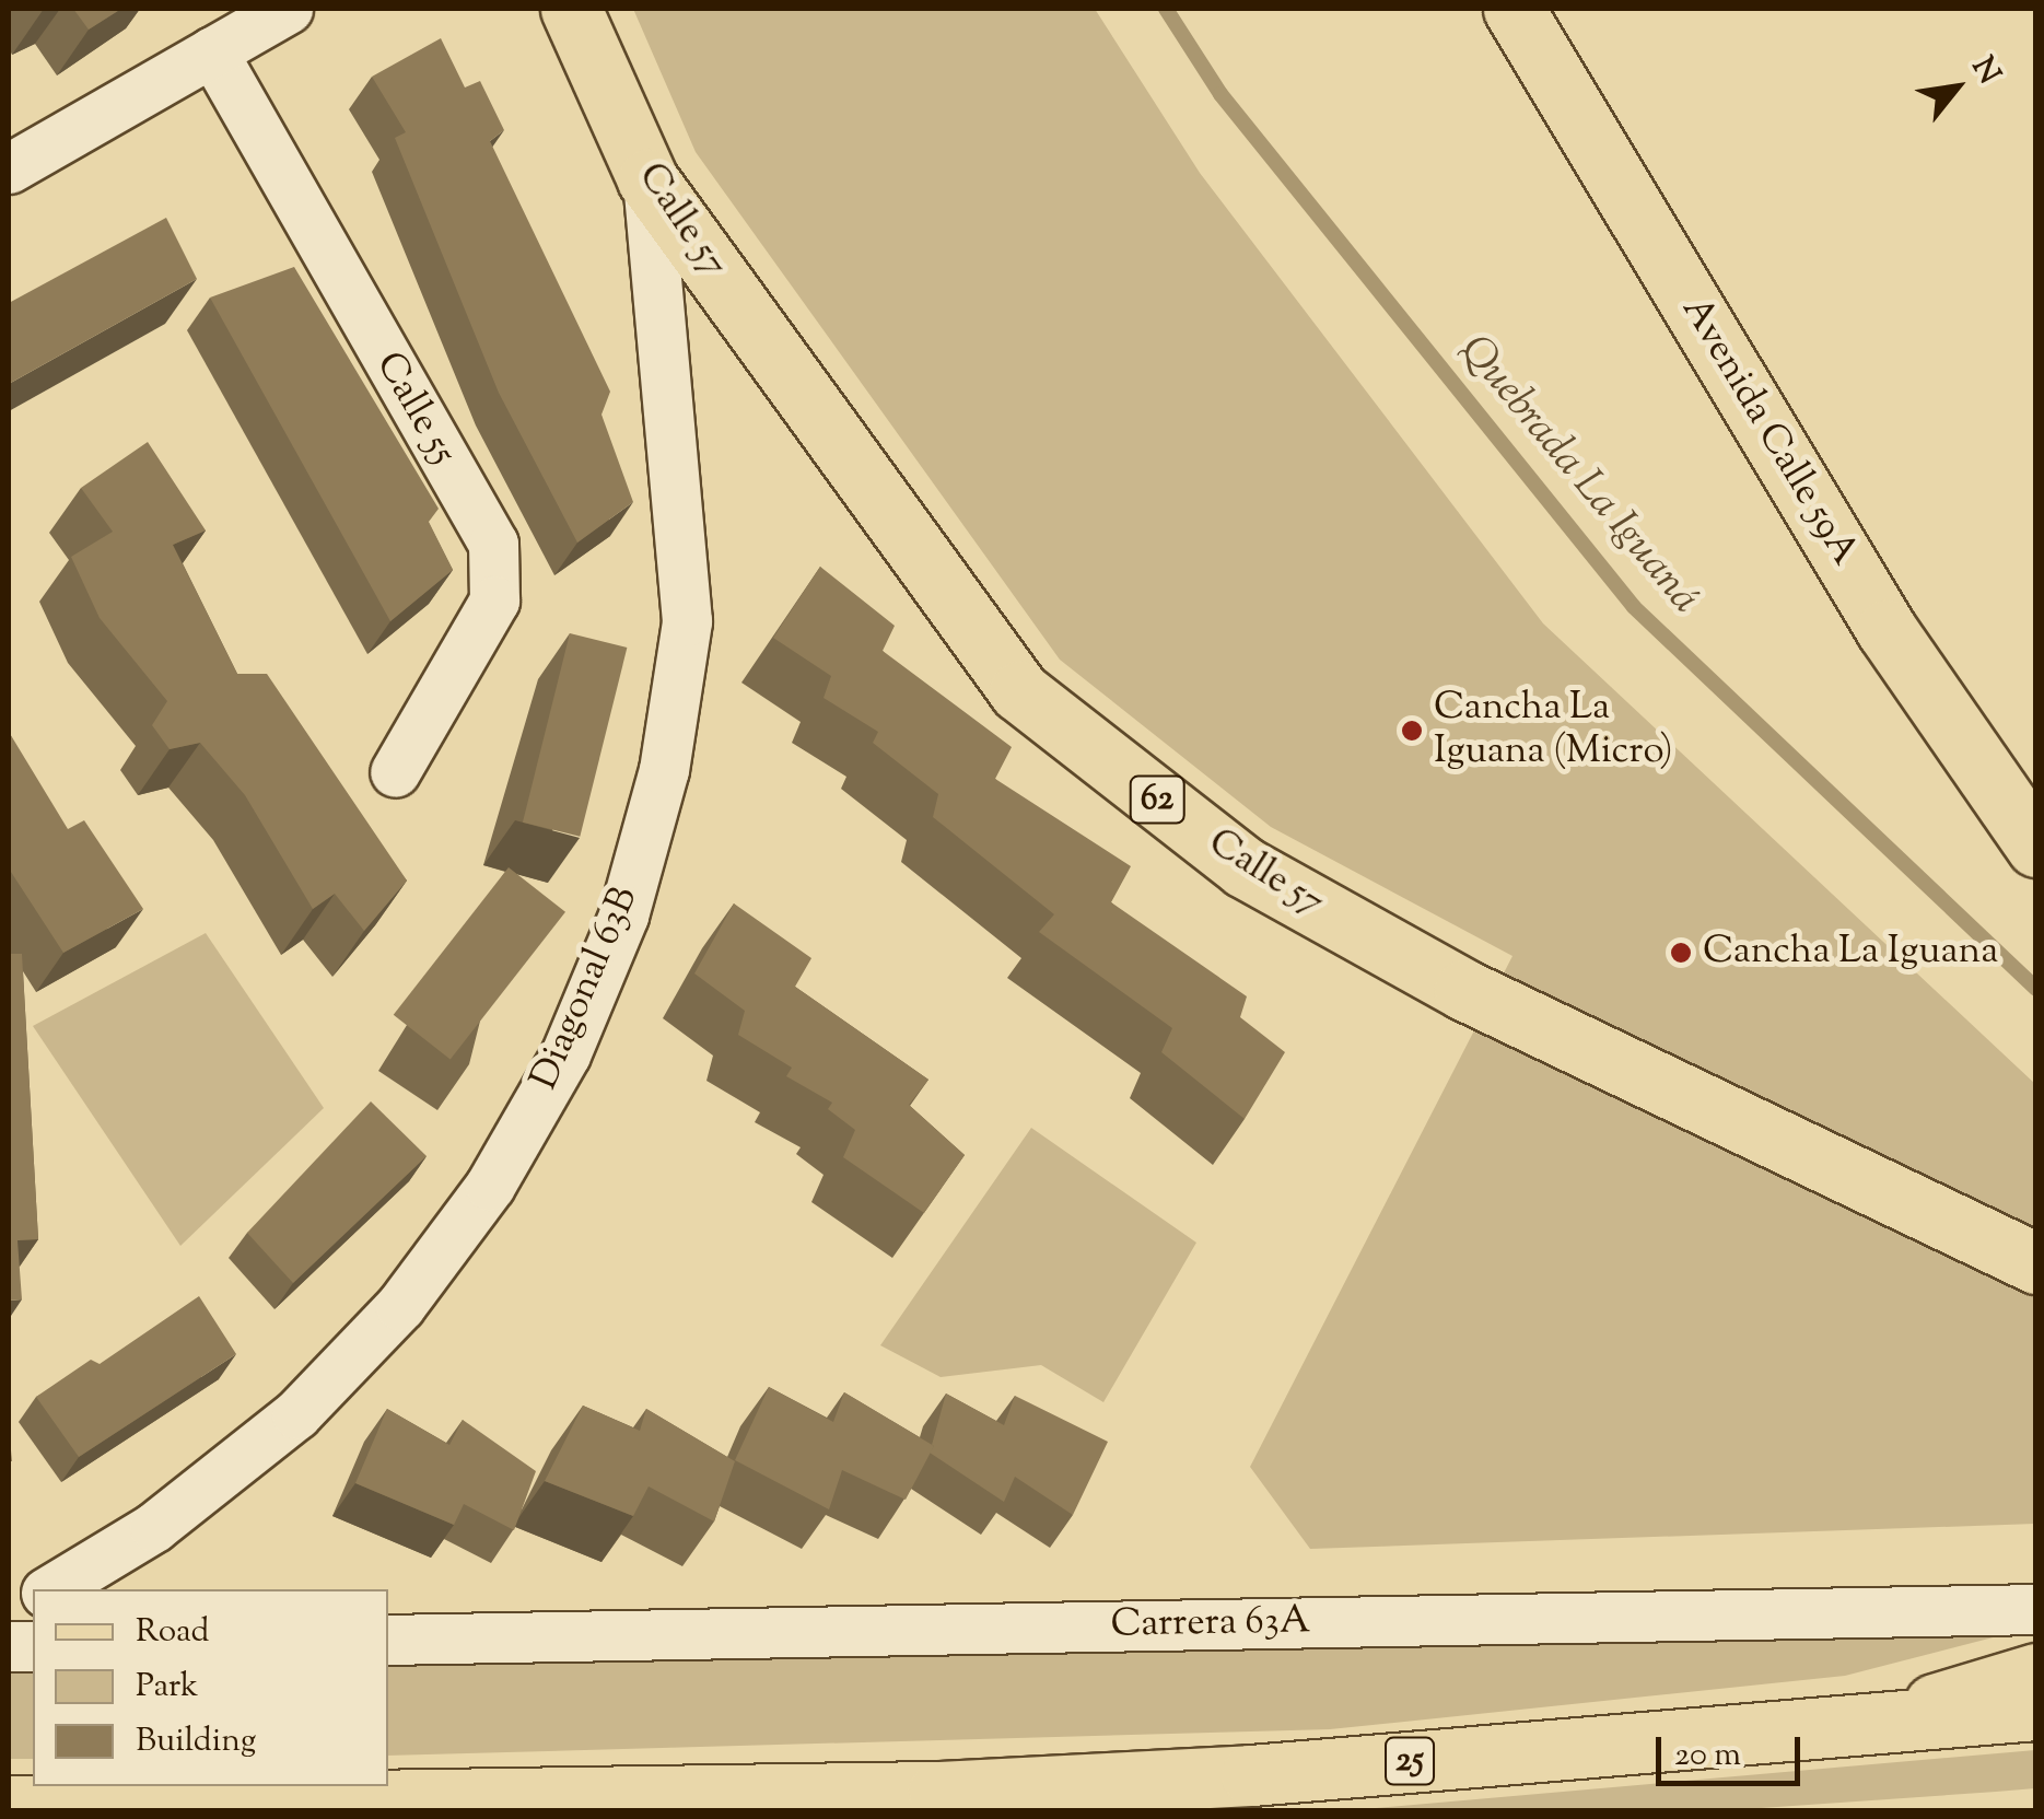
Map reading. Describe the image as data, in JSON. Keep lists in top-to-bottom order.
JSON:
{
  "streets": {
    "main road": [
      "Calle 57",
      "Avenida Calle 59A",
      "62",
      "25"
    ],
    "street": ["Calle 55", "Diagonal 63B", "Carrera 63A"]
  },
  "crossings": [
    ["Calle 57", "Diagonal 63B"]
  ],
  "water": ["Quebrada La Iguaná"],
  "places": ["Cancha La Iguana (Micro)", "Cancha La Iguana"],
  "legend": ["Road", "Park", "Building"],
  "scale_bar": "20 m",
  "north": "top right"
}
